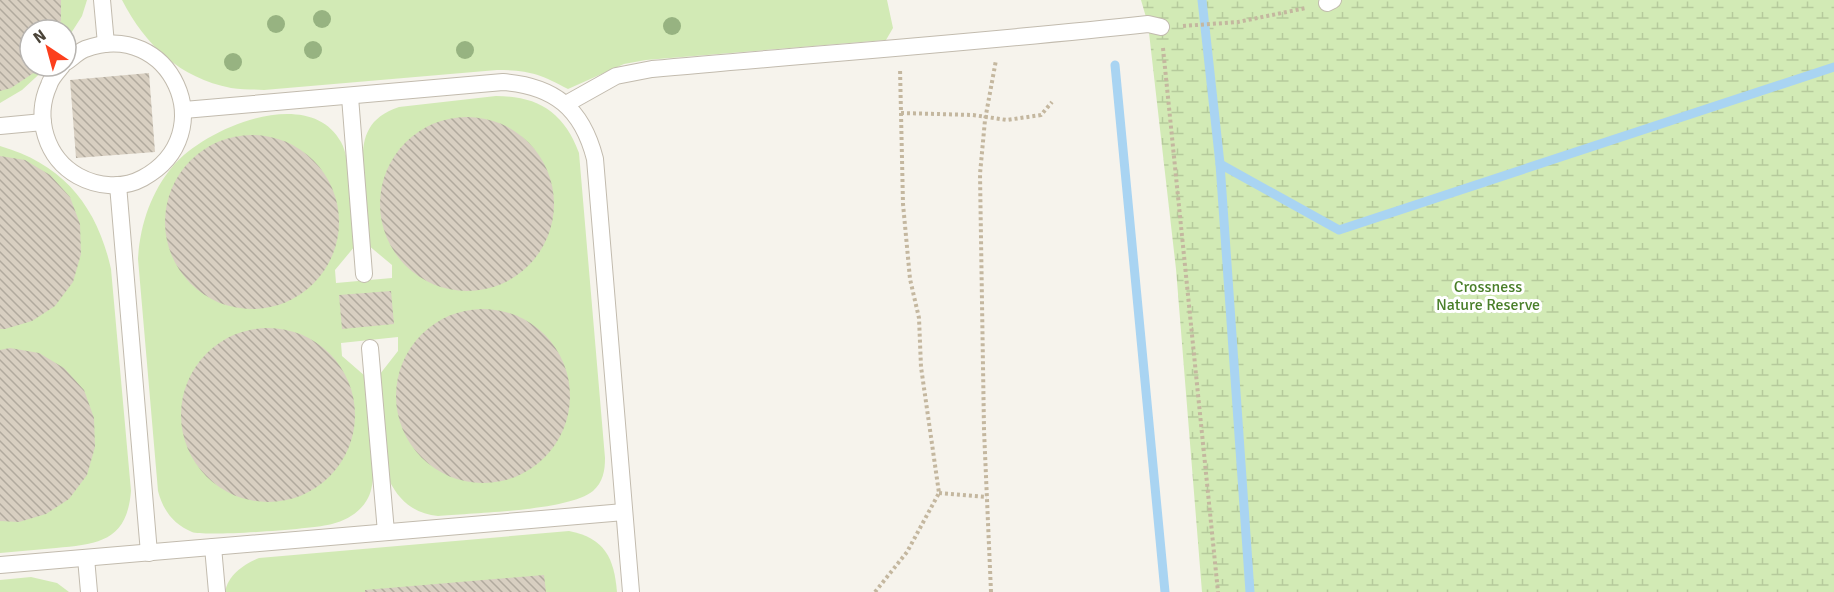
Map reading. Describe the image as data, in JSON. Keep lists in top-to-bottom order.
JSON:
{
  "parks": ["Crossness Nature Reserve"],
  "north": "top left"
}
